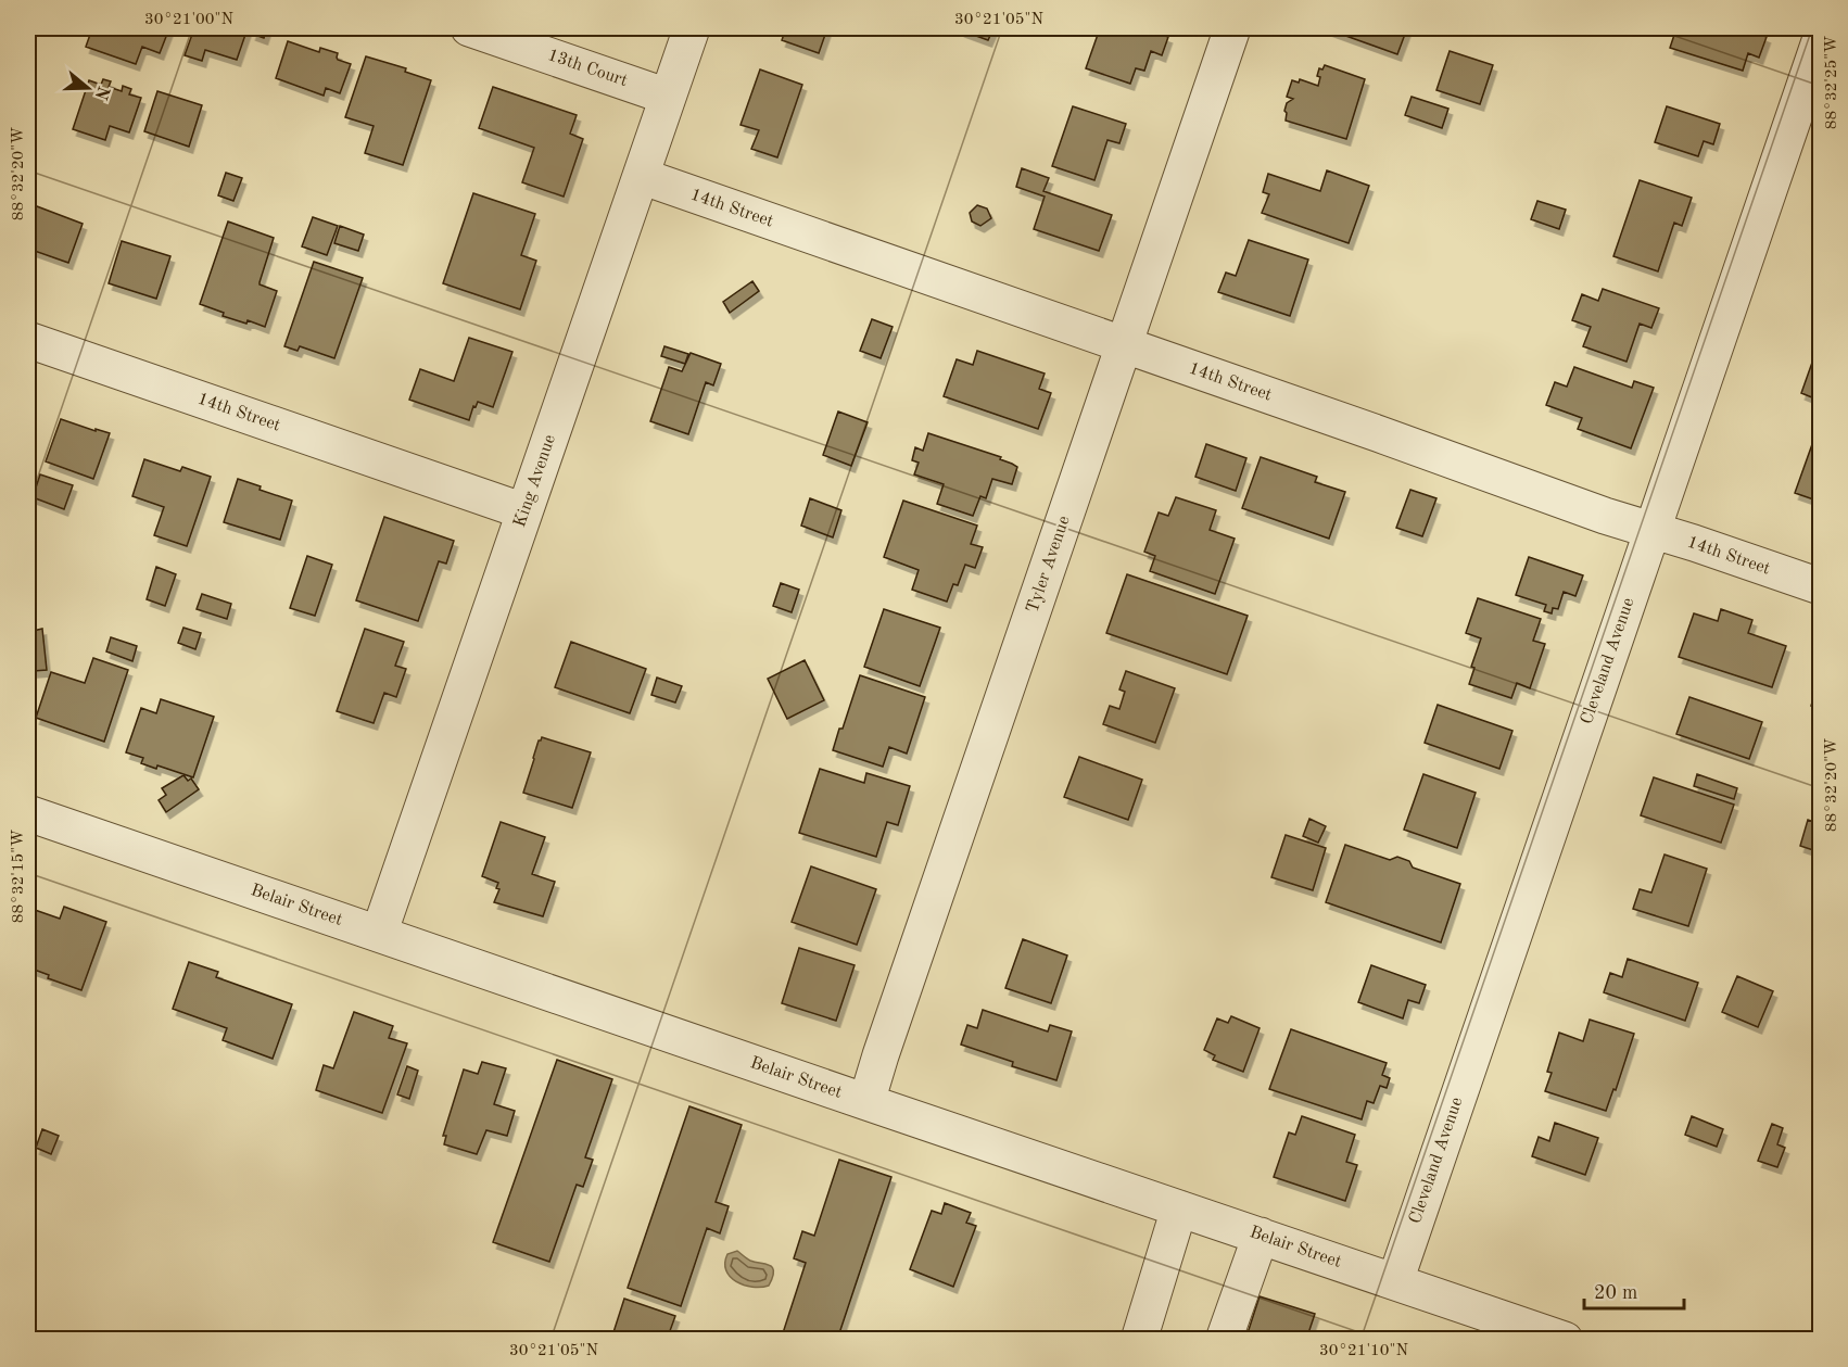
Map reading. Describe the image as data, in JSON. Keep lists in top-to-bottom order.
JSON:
{
  "streets": {
    "street": [
      "13th Court",
      "14th Street",
      "King Avenue",
      "Tyler Avenue",
      "Cleveland Avenue",
      "Belair Street"
    ]
  },
  "crossings": [
    ["13th Court", "King Avenue"],
    ["14th Street", "King Avenue"],
    ["14th Street", "Tyler Avenue"],
    ["14th Street", "Cleveland Avenue"],
    ["King Avenue", "Belair Street"],
    ["Tyler Avenue", "Belair Street"],
    ["Cleveland Avenue", "Belair Street"]
  ],
  "scale_bar": "20 m",
  "north": "right",
  "coordinates": [
    "30°21'00\"N",
    "30°21'05\"N",
    "88°32'25\"W",
    "88°32'20\"W",
    "88°32'15\"W",
    "30°21'10\"N"
  ]
}
